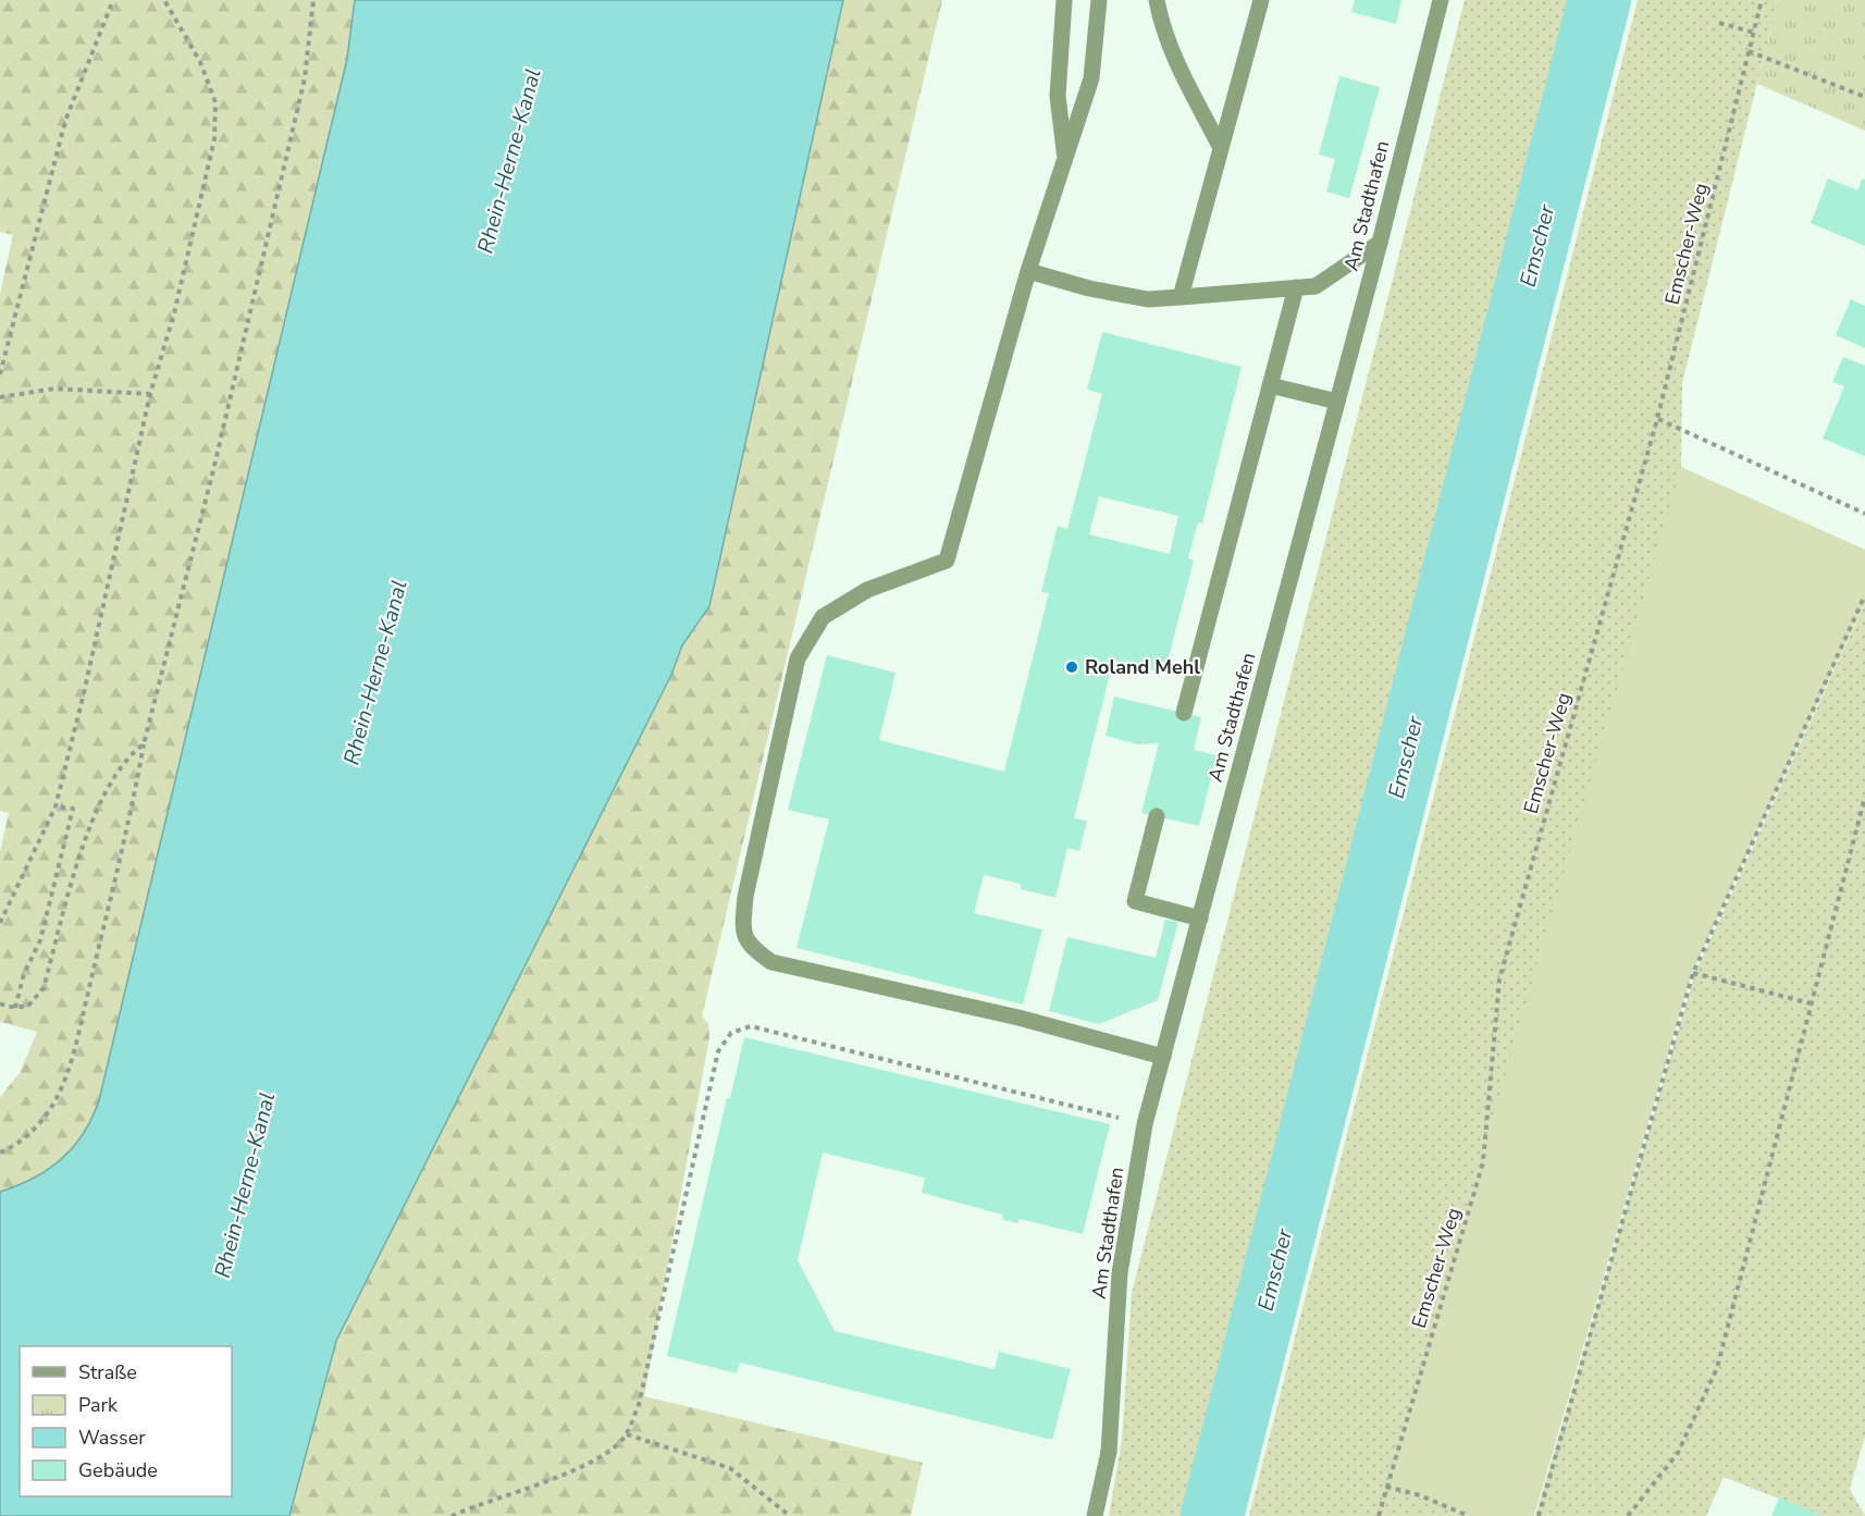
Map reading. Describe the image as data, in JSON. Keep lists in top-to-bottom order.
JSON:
{
  "streets": {
    "street": ["Am Stadthafen"],
    "path": ["Emscher-Weg"]
  },
  "water": ["Rhein-Herne-Kanal", "Emscher"],
  "places": ["Roland Mehl"],
  "legend": [
    "Straße",
    "Park",
    "Wasser",
    "Gebäude"
  ]
}
